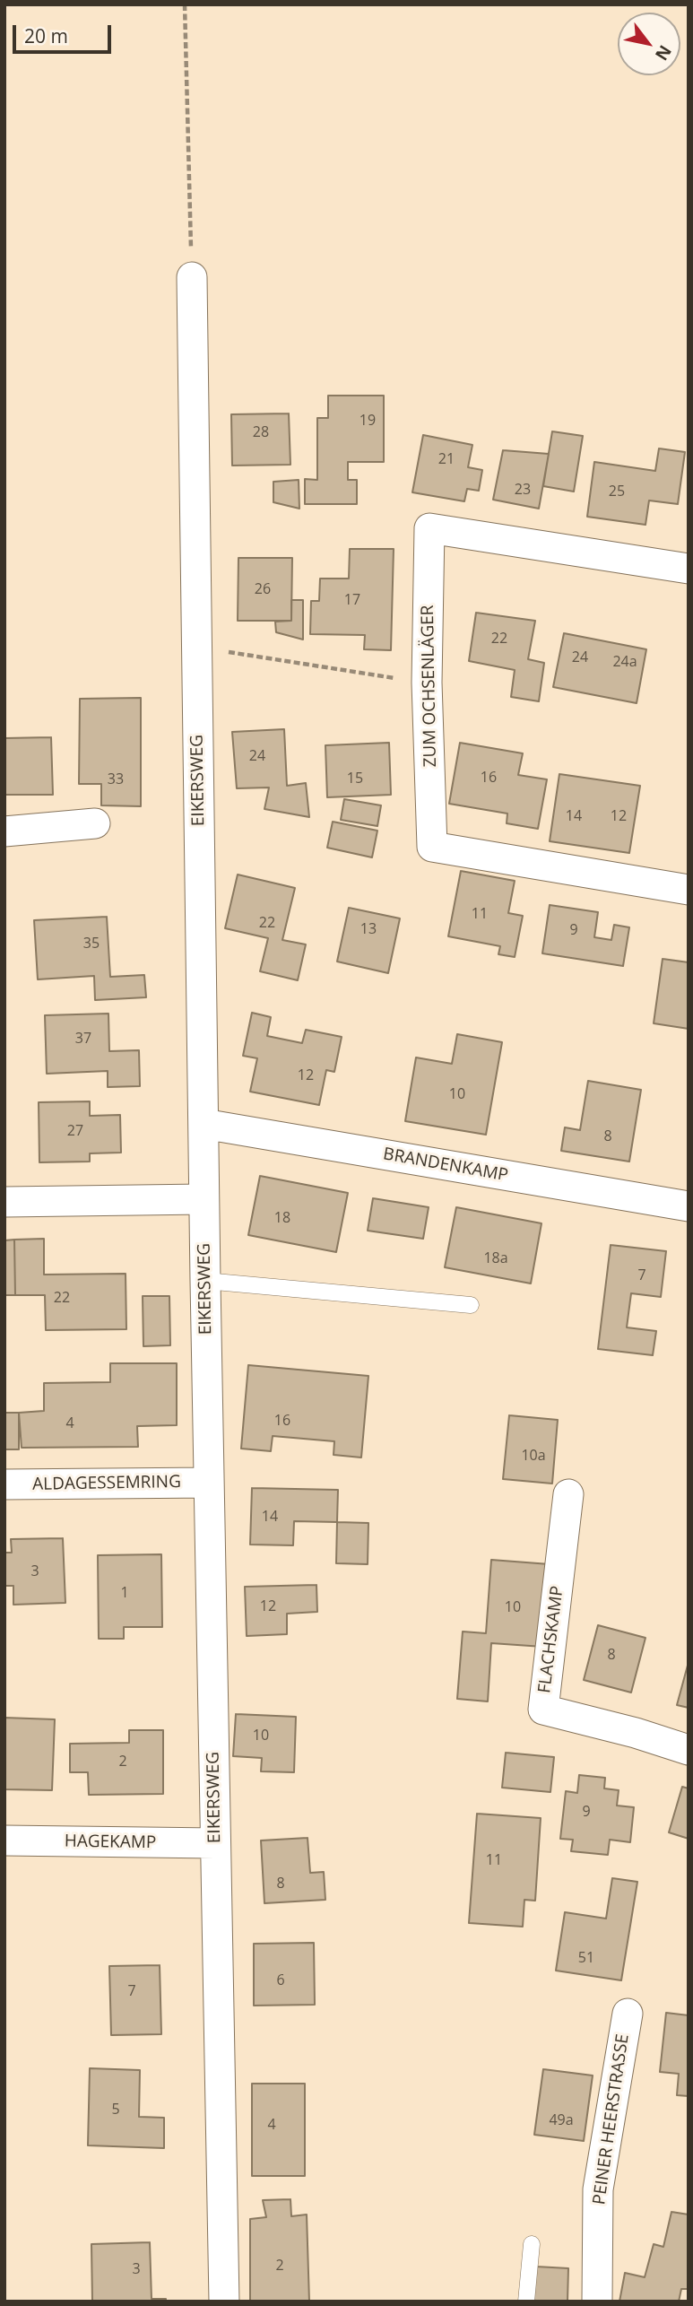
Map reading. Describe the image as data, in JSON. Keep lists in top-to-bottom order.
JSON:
{
  "streets": {
    "street": [
      "ZUM OCHSENLÄGER",
      "EIKERSWEG",
      "BRANDENKAMP",
      "ALDAGESSEMRING",
      "FLACHSKAMP",
      "HAGEKAMP",
      "PEINER HEERSTRASSE"
    ]
  },
  "crossings": [
    ["EIKERSWEG", "BRANDENKAMP"],
    ["EIKERSWEG", "ALDAGESSEMRING"],
    ["EIKERSWEG", "HAGEKAMP"]
  ],
  "house_numbers": [
    "19",
    "28",
    "21",
    "23",
    "25",
    "26",
    "17",
    "22",
    "24",
    "24a",
    "24",
    "16",
    "15",
    "33",
    "14",
    "12",
    "11",
    "22",
    "13",
    "9",
    "35",
    "37",
    "12",
    "10",
    "27",
    "8",
    "18",
    "18a",
    "7",
    "22",
    "16",
    "4",
    "10a",
    "14",
    "3",
    "1",
    "12",
    "10",
    "8",
    "10",
    "2",
    "9",
    "11",
    "8",
    "51",
    "6",
    "7",
    "5",
    "49a",
    "4",
    "2",
    "3"
  ],
  "scale_bar": "20 m",
  "north": "bottom right"
}
